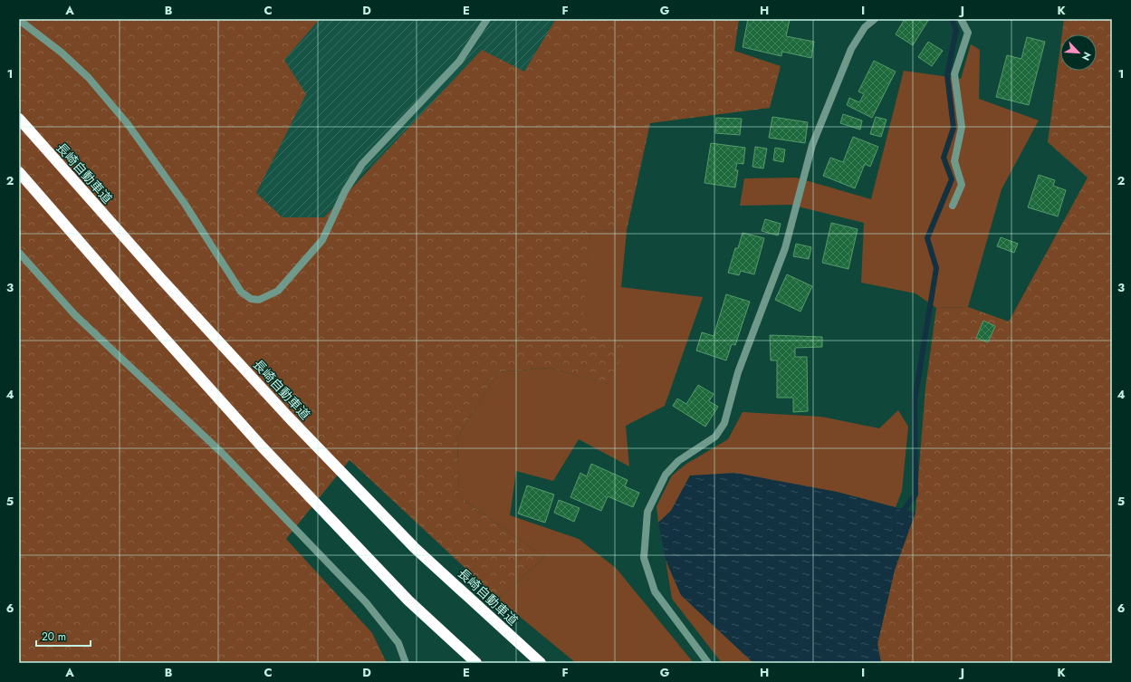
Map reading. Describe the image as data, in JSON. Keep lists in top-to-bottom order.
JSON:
{
  "streets": {
    "highway": ["長崎自動車道"]
  },
  "scale_bar": "20 m",
  "north": "bottom right",
  "grid": {
    "columns": [
      "A",
      "B",
      "C",
      "D",
      "E",
      "F",
      "G",
      "H",
      "I",
      "J",
      "K"
    ],
    "rows": [
      "1",
      "2",
      "3",
      "4",
      "5",
      "6"
    ]
  }
}
